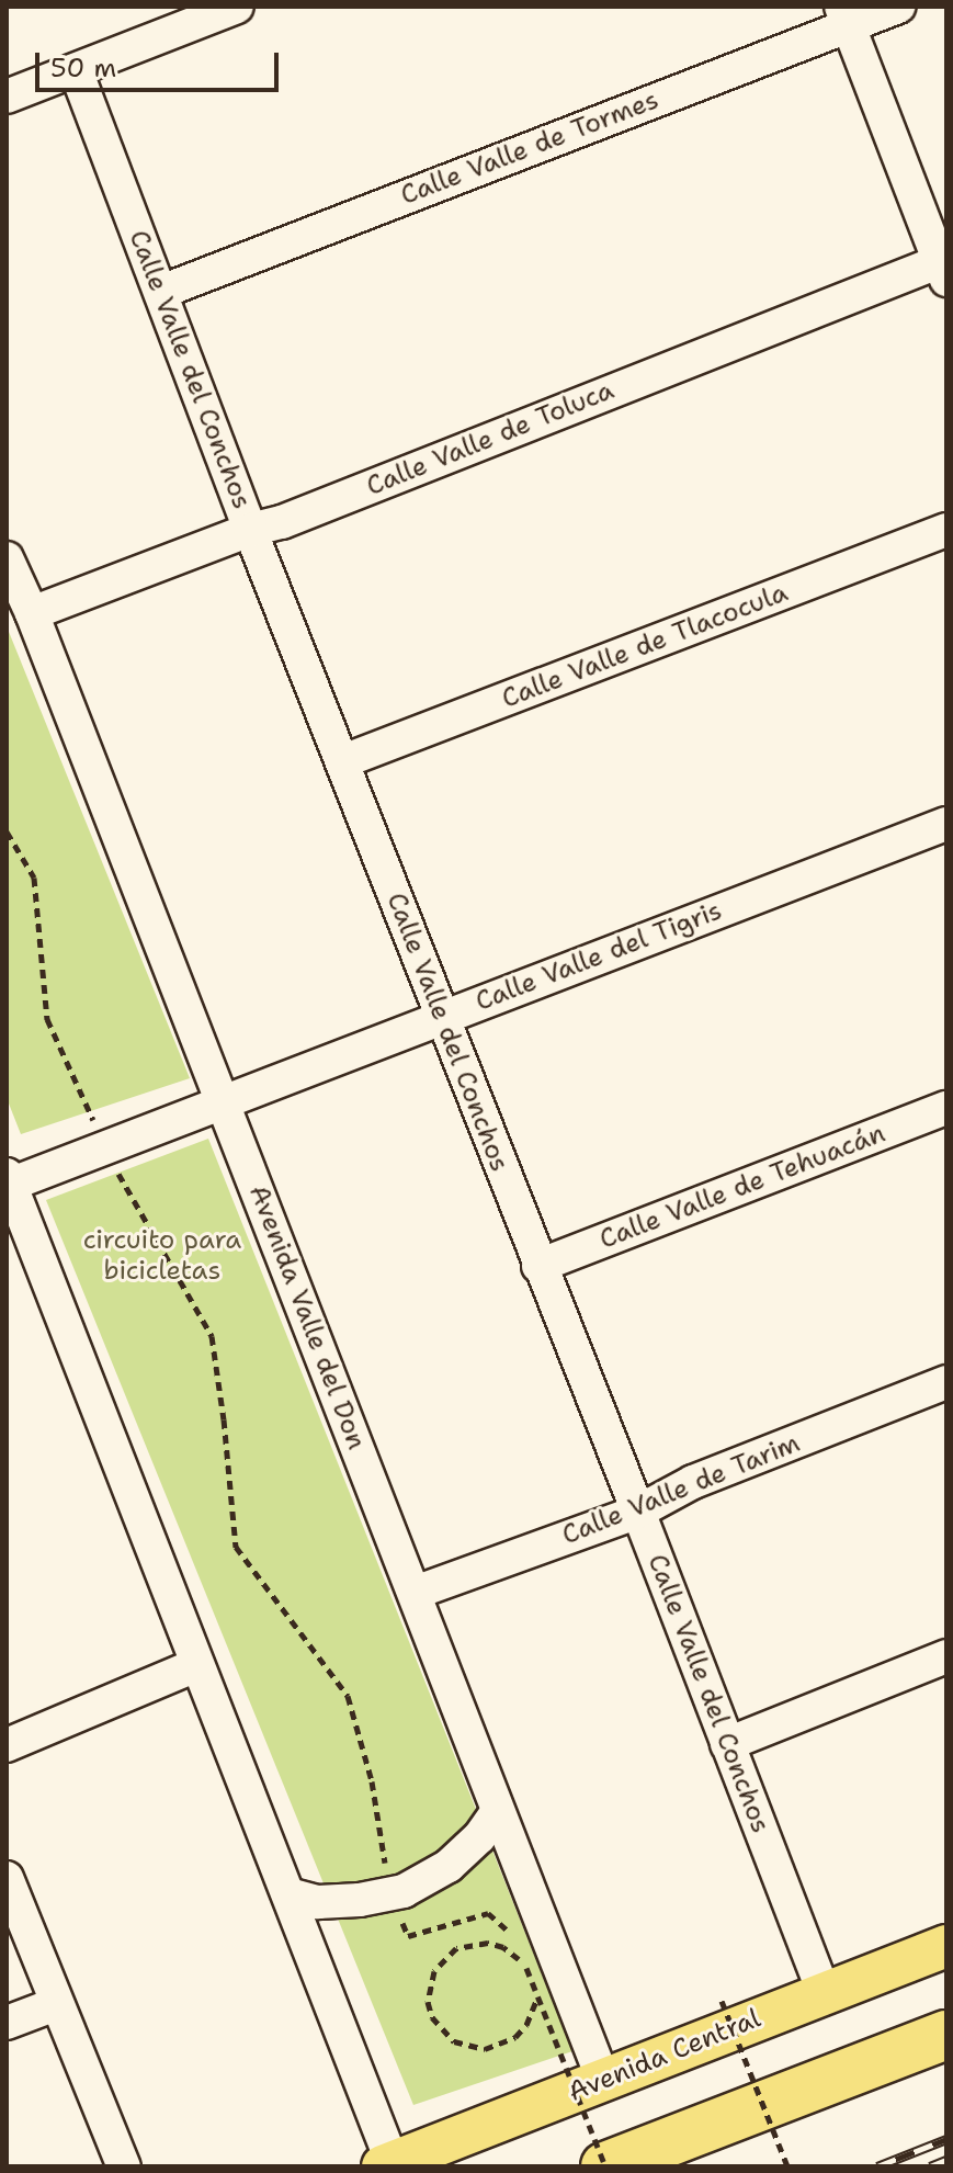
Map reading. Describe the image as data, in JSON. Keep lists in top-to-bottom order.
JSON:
{
  "streets": {
    "main road": ["Avenida Central"],
    "street": [
      "Calle Valle de Tormes",
      "Calle Valle del Conchos",
      "Calle Valle de Toluca",
      "Calle Valle de Tlacocula",
      "Calle Valle del Tigris",
      "Calle Valle de Tehuacán",
      "Avenida Valle del Don",
      "Calle Valle de Tarim"
    ]
  },
  "crossings": [
    ["Calle Valle de Tormes", "Calle Valle del Conchos"],
    ["Calle Valle del Conchos", "Calle Valle de Toluca"],
    ["Calle Valle del Conchos", "Calle Valle de Tlacocula"],
    ["Calle Valle del Conchos", "Calle Valle del Tigris"],
    ["Calle Valle del Conchos", "Calle Valle de Tehuacán"],
    ["Calle Valle del Conchos", "Calle Valle de Tarim"],
    ["Calle Valle del Conchos", "Avenida Central"],
    ["Calle Valle de Toluca", "Avenida Valle del Don"],
    ["Calle Valle del Tigris", "Avenida Valle del Don"],
    ["Avenida Valle del Don", "Calle Valle de Tarim"],
    ["Avenida Valle del Don", "Avenida Central"]
  ],
  "parks": ["circuito para bicicletas"],
  "scale_bar": "50 m"
}
